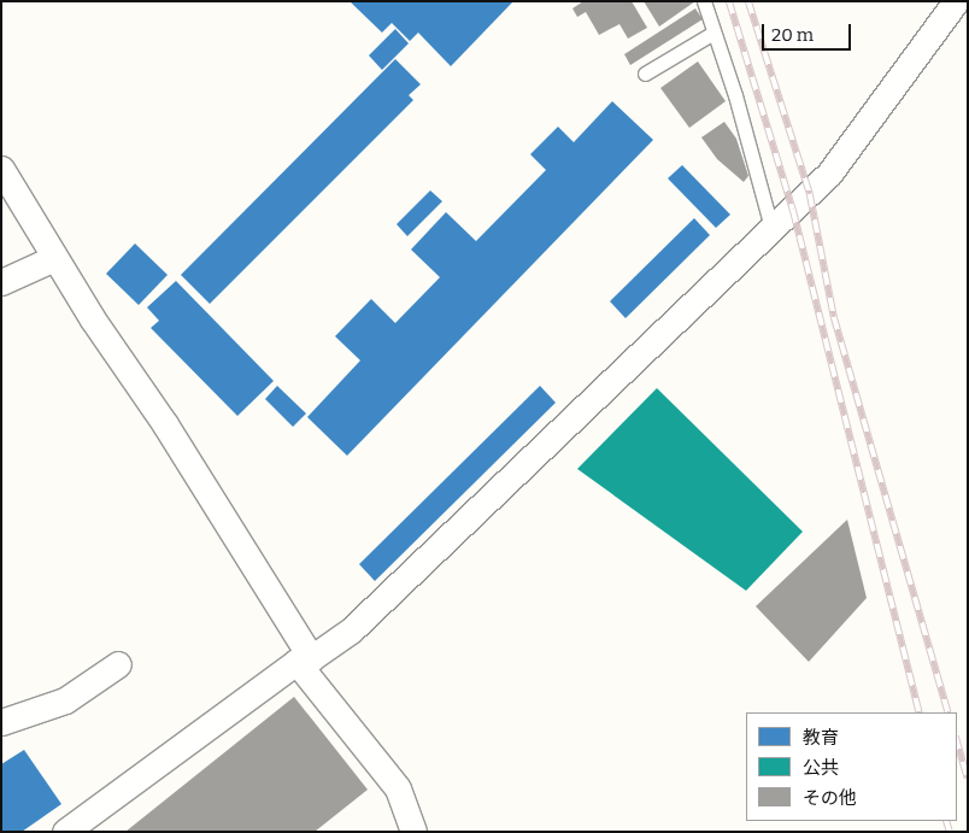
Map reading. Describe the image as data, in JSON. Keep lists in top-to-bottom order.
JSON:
{
  "legend": ["教育", "公共", "その他"],
  "scale_bar": "20 m"
}
